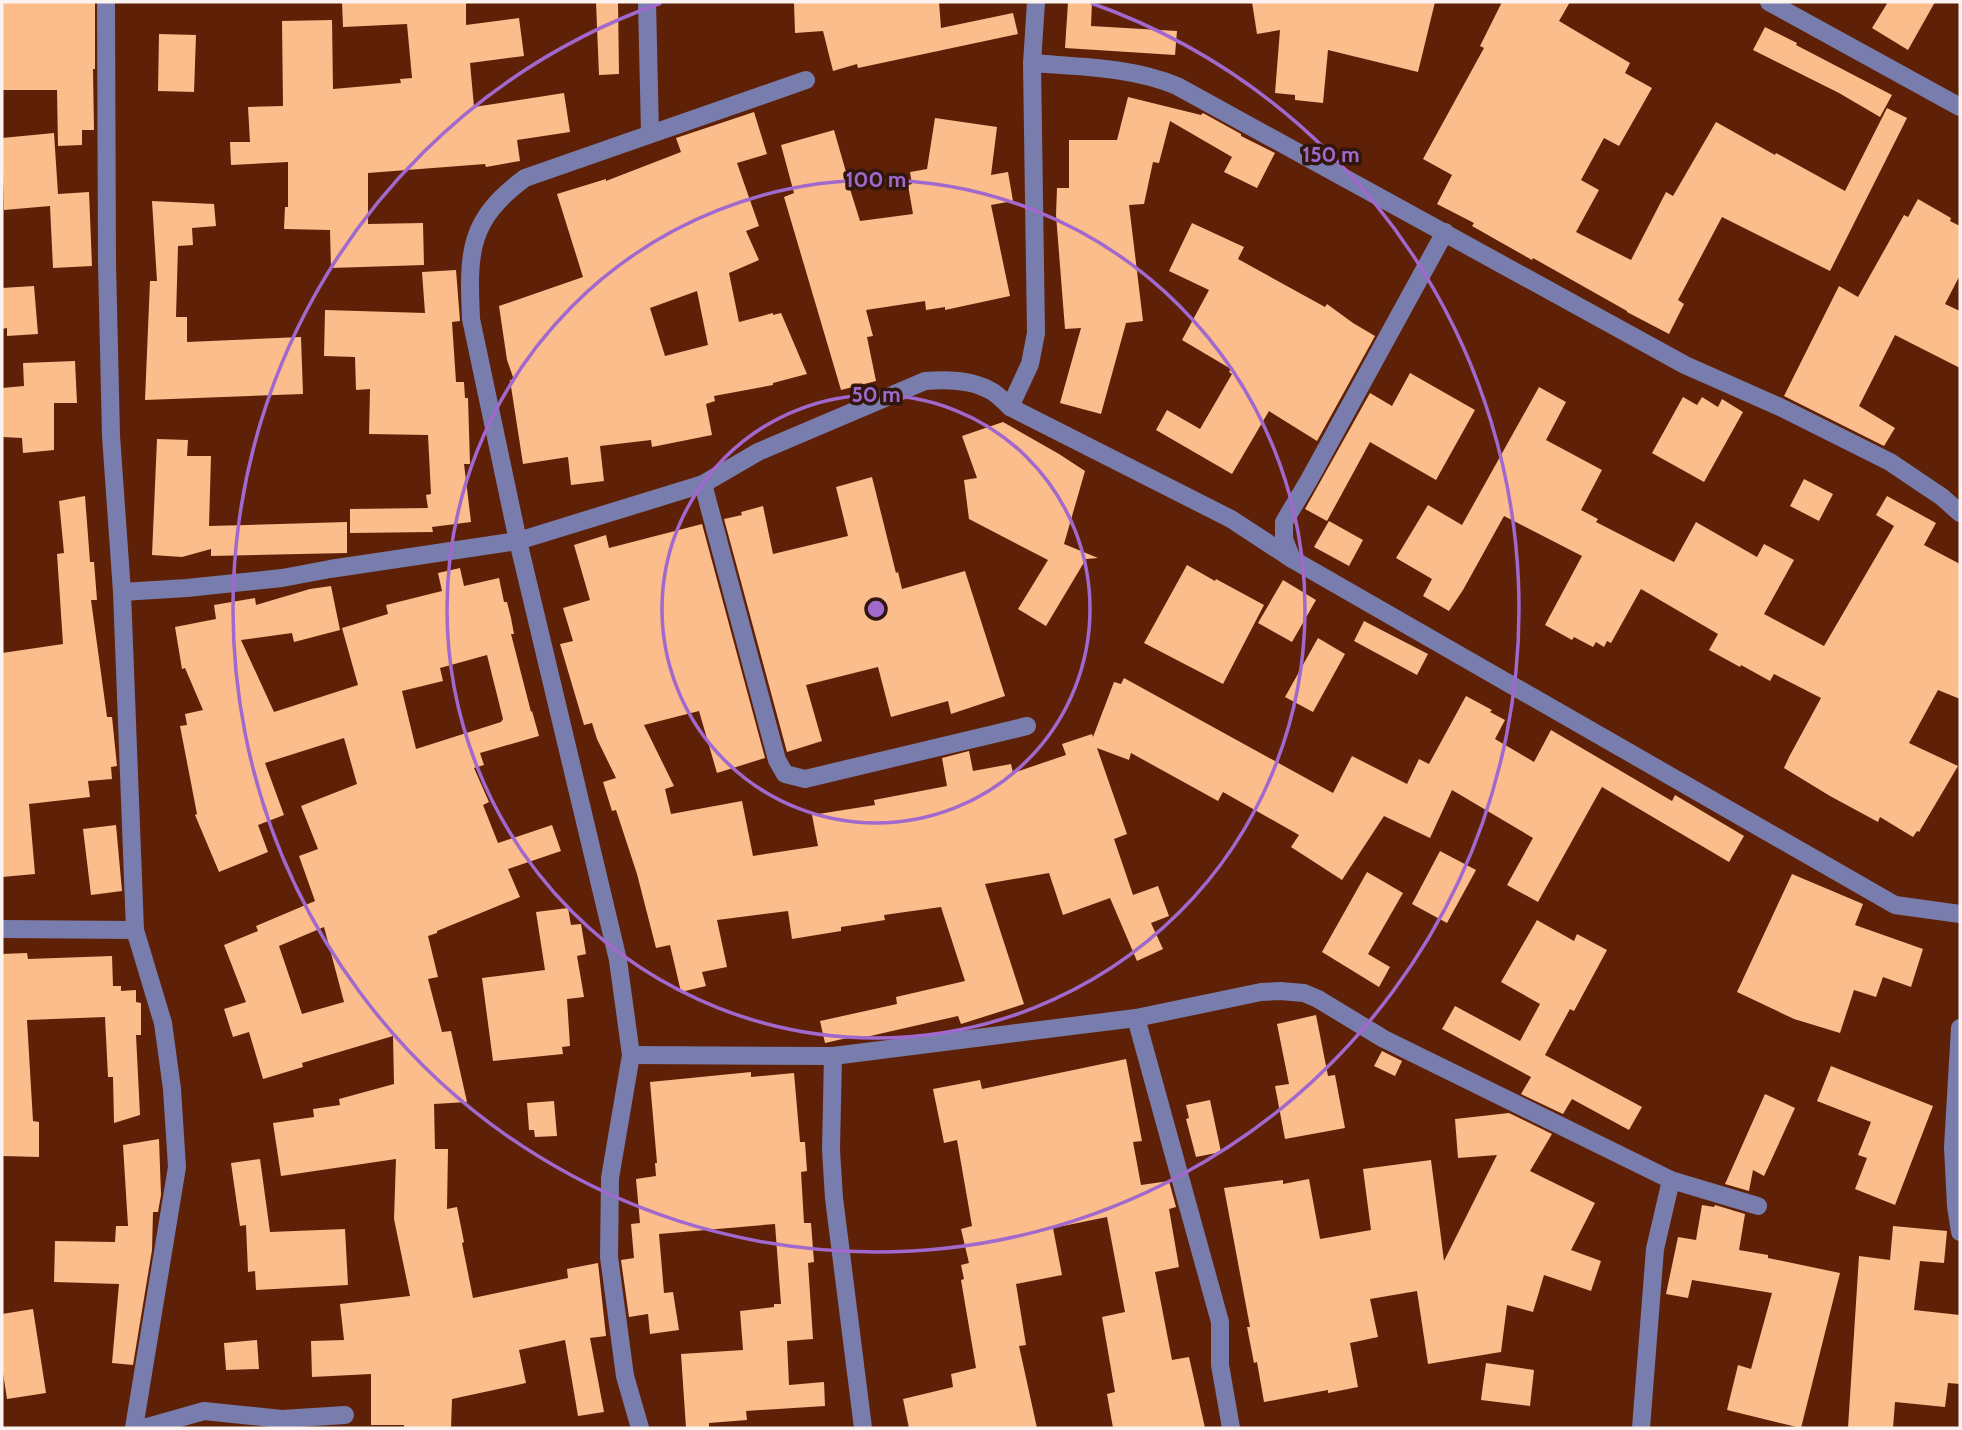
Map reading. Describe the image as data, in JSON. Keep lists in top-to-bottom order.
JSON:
{
  "rings": ["150 m", "100 m", "50 m"]
}
